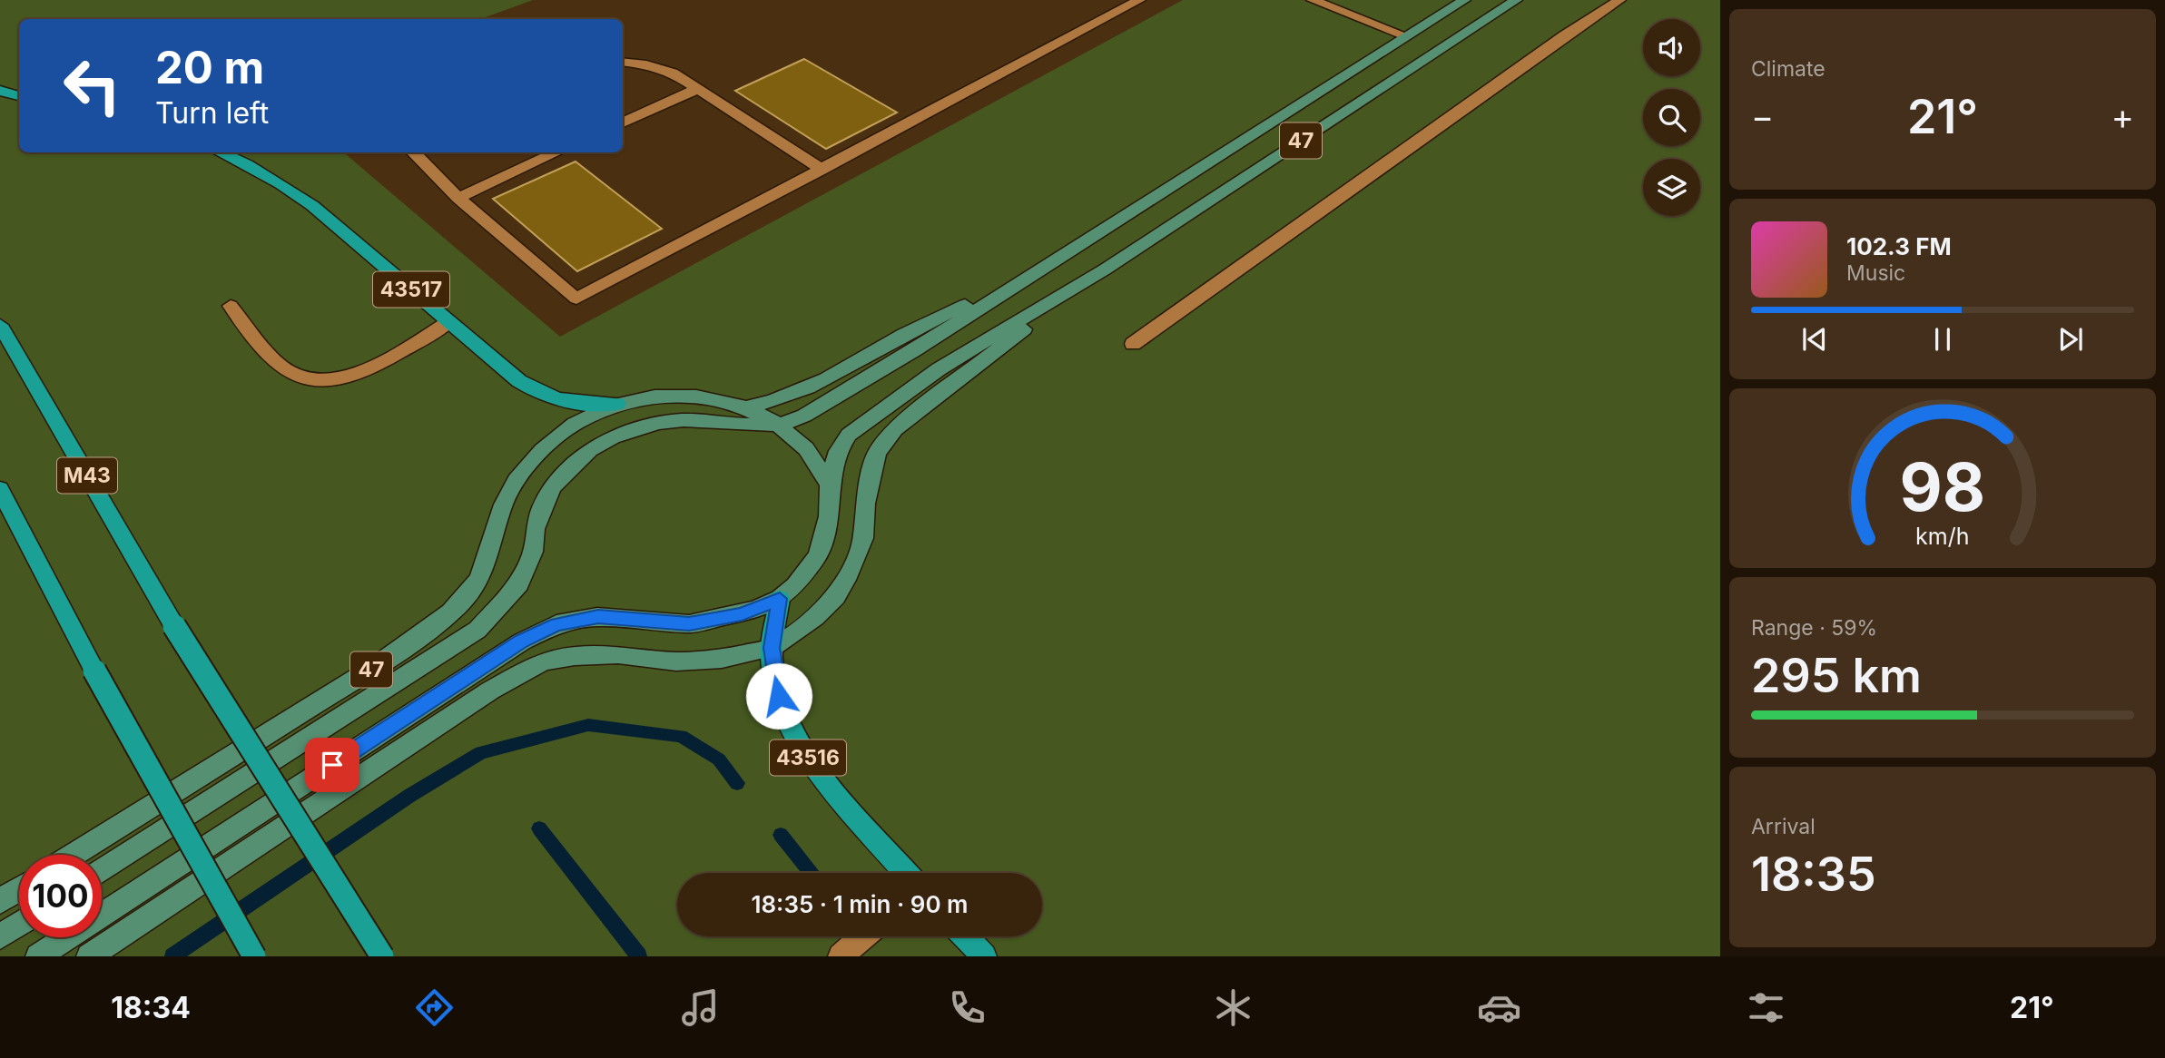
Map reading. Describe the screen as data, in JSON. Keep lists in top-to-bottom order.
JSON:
{
  "streets": {
    "highway": ["43517", "M43", "43516"],
    "main road": ["47"]
  },
  "crossings": [
    ["47", "43517"],
    ["47", "43516"]
  ],
  "page": {
    "tile": [
      "Climate",
      ["Range · 59%", "295 km"],
      ["Arrival", "18:35"]
    ],
    "turn": ["20 m", "Turn left"],
    "heat": ["−", "21°", "+"],
    "song": ["102.3 FM", "Music"],
    "limit": "100",
    "trip": "18:35 · 1 min · 90 m",
    "tabs": ["18:34", "21°"],
    "gauge": ["98", "km/h"]
  }
}
